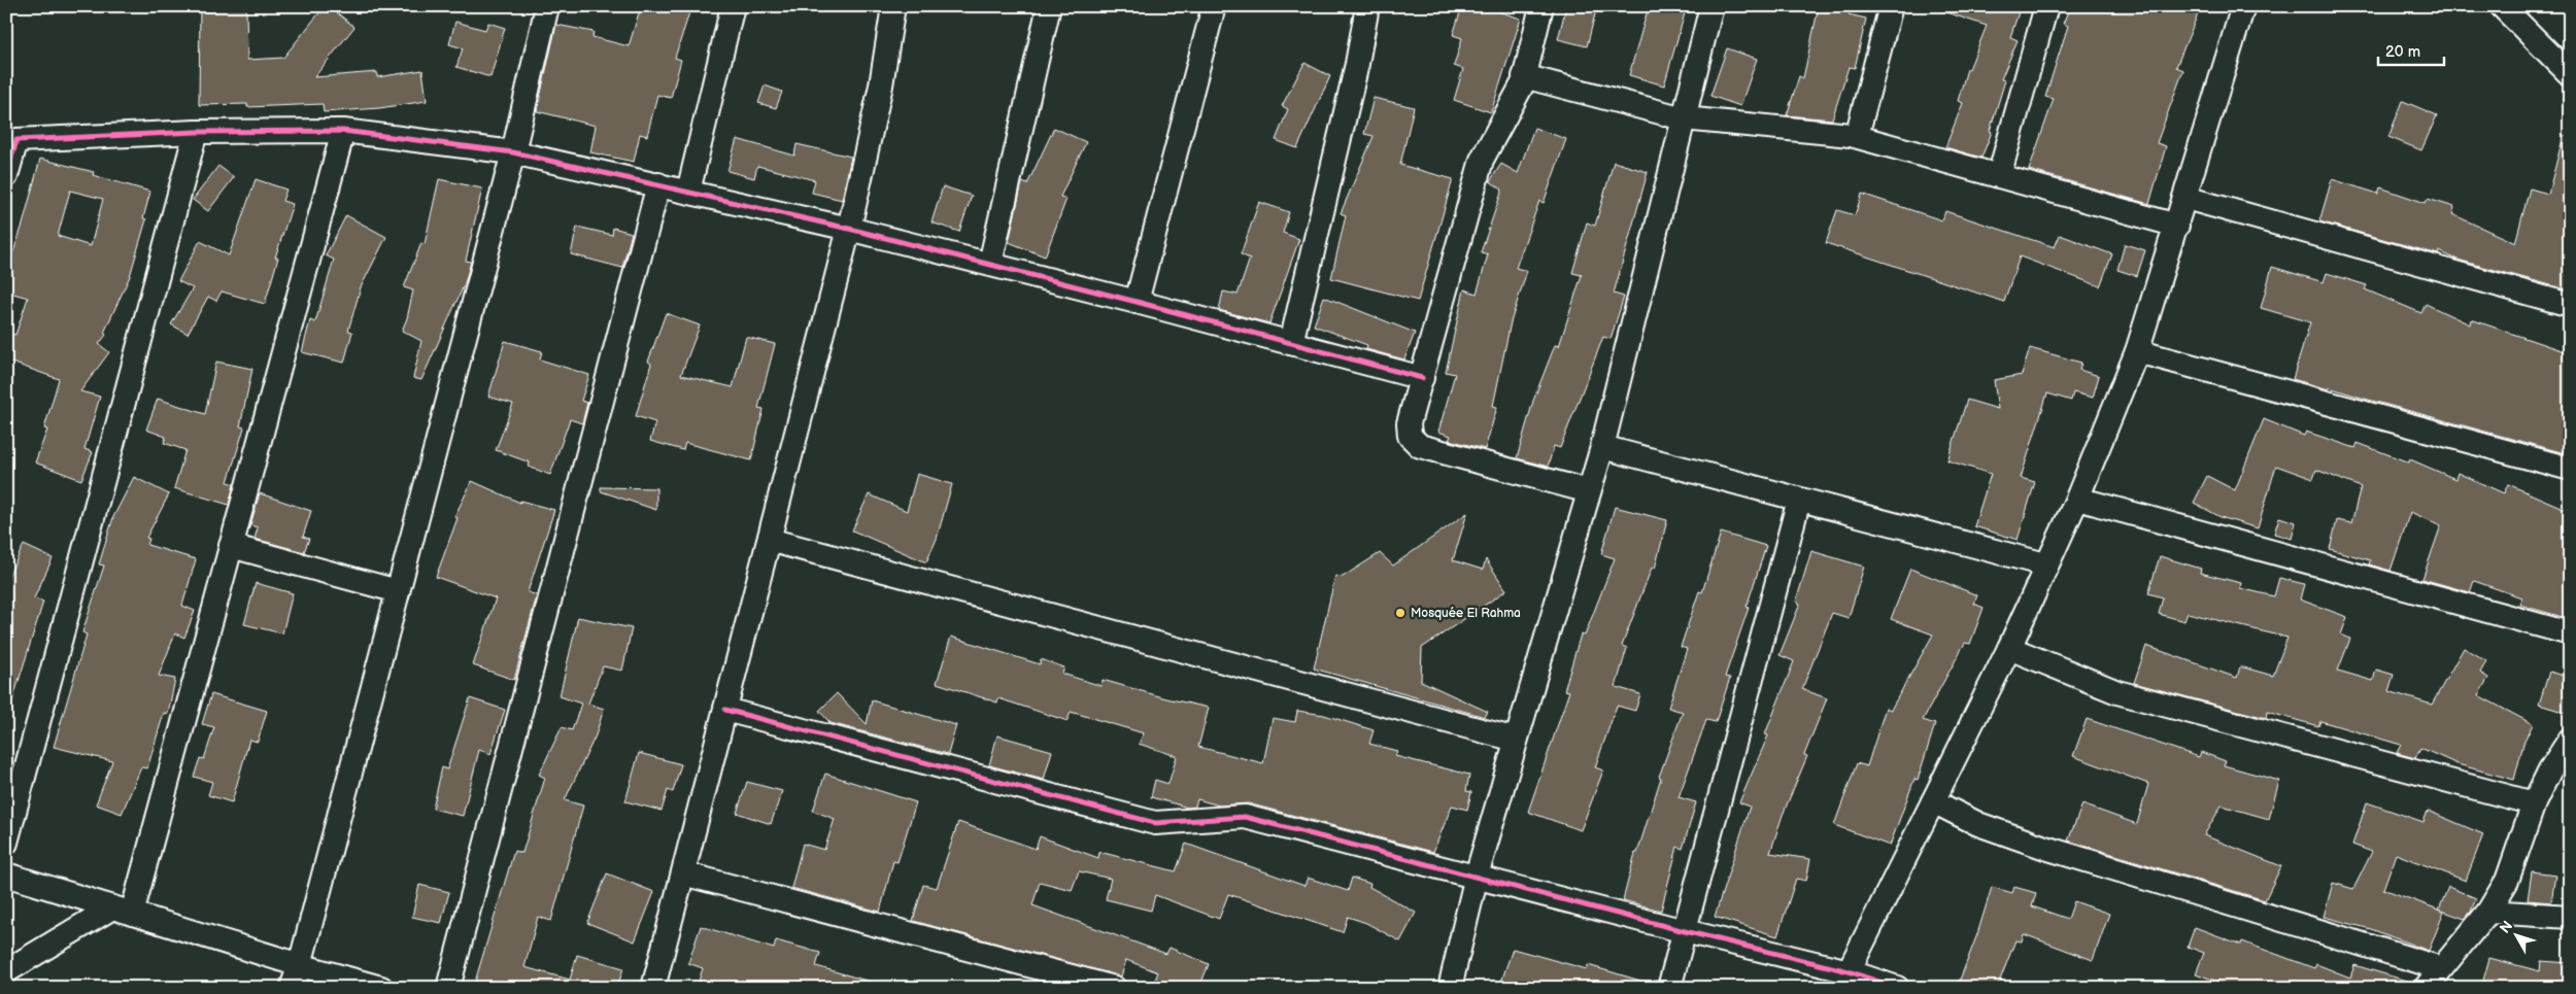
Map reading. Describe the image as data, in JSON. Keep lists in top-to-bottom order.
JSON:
{
  "places": ["Mosquée El Rahma"],
  "scale_bar": "20 m",
  "north": "top left"
}
